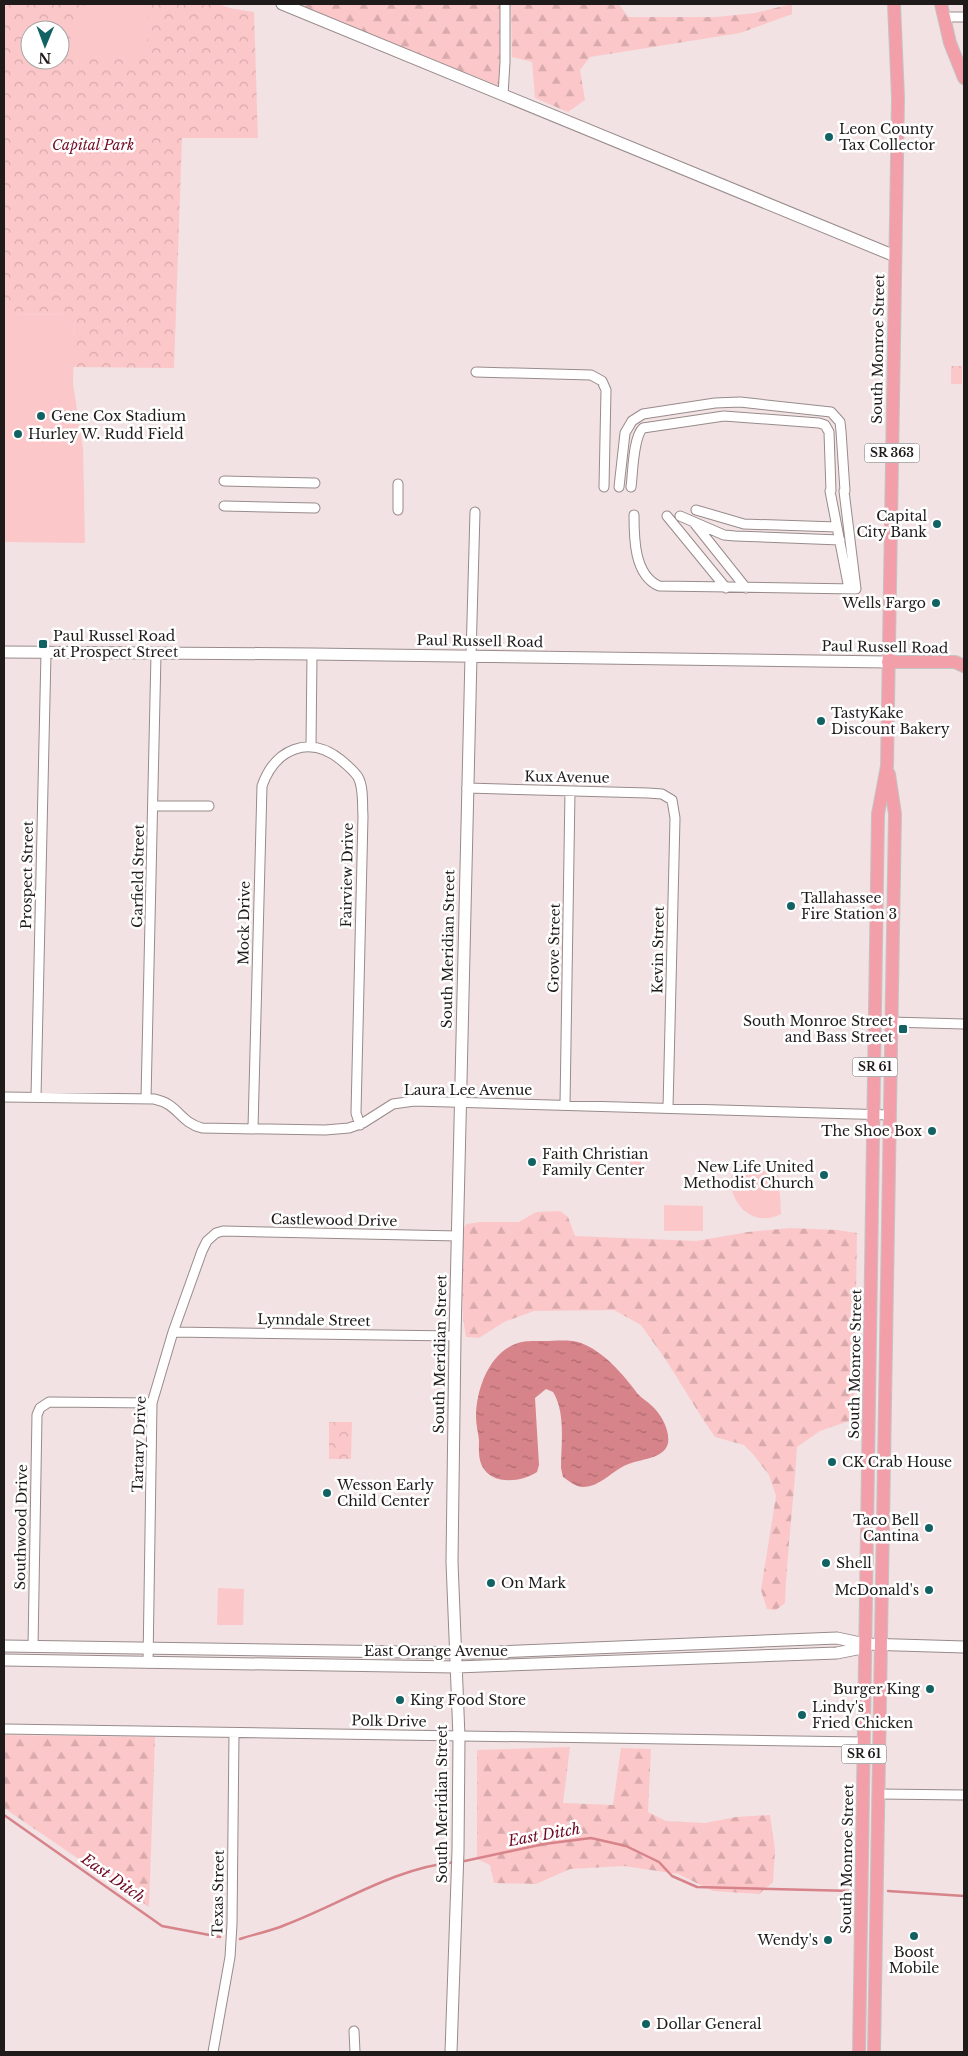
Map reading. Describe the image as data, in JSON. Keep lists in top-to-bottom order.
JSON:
{
  "streets": {
    "main road": [
      "South Monroe Street",
      "SR 363",
      "Paul Russell Road",
      "SR 61"
    ],
    "street": [
      "Kux Avenue",
      "Prospect Street",
      "Fairview Drive",
      "Garfield Street",
      "Mock Drive",
      "Grove Street",
      "South Meridian Street",
      "Kevin Street",
      "Laura Lee Avenue",
      "Castlewood Drive",
      "Lynndale Street",
      "Tartary Drive",
      "Southwood Drive",
      "East Orange Avenue",
      "Polk Drive",
      "Texas Street"
    ]
  },
  "crossings": [
    ["South Monroe Street", "Paul Russell Road"],
    ["South Monroe Street", "Laura Lee Avenue"],
    ["South Monroe Street", "East Orange Avenue"],
    ["South Monroe Street", "Polk Drive"],
    ["Paul Russell Road", "Prospect Street"],
    ["Paul Russell Road", "Garfield Street"],
    ["Paul Russell Road", "South Meridian Street"],
    ["Kux Avenue", "Grove Street"],
    ["Kux Avenue", "South Meridian Street"],
    ["Kux Avenue", "Kevin Street"],
    ["Prospect Street", "Laura Lee Avenue"],
    ["Fairview Drive", "Mock Drive"],
    ["Fairview Drive", "Laura Lee Avenue"],
    ["Garfield Street", "Laura Lee Avenue"],
    ["Mock Drive", "Laura Lee Avenue"],
    ["Grove Street", "Laura Lee Avenue"],
    ["South Meridian Street", "Laura Lee Avenue"],
    ["South Meridian Street", "Castlewood Drive"],
    ["South Meridian Street", "Lynndale Street"],
    ["South Meridian Street", "East Orange Avenue"],
    ["South Meridian Street", "Polk Drive"],
    ["Kevin Street", "Laura Lee Avenue"],
    ["Castlewood Drive", "Tartary Drive"],
    ["Lynndale Street", "Tartary Drive"],
    ["Tartary Drive", "Southwood Drive"],
    ["Tartary Drive", "East Orange Avenue"],
    ["Southwood Drive", "East Orange Avenue"],
    ["Polk Drive", "Texas Street"]
  ],
  "water": ["East Ditch"],
  "parks": ["Capital Park"],
  "places": {
    "other": [
      "Leon County Tax Collector",
      "Gene Cox Stadium",
      "Hurley W. Rudd Field",
      "Capital City Bank",
      "Wells Fargo",
      "TastyKake Discount Bakery",
      "Tallahassee Fire Station 3",
      "The Shoe Box",
      "Faith Christian Family Center",
      "New Life United Methodist Church",
      "CK Crab House",
      "Wesson Early Child Center",
      "Taco Bell Cantina",
      "Shell",
      "On Mark",
      "McDonald's",
      "Burger King",
      "King Food Store",
      "Lindy's Fried Chicken",
      "Boost Mobile",
      "Wendy's",
      "Dollar General"
    ],
    "transit": ["Paul Russel Road at Prospect Street", "South Monroe Street and Bass Street"]
  },
  "north": "bottom"
}
